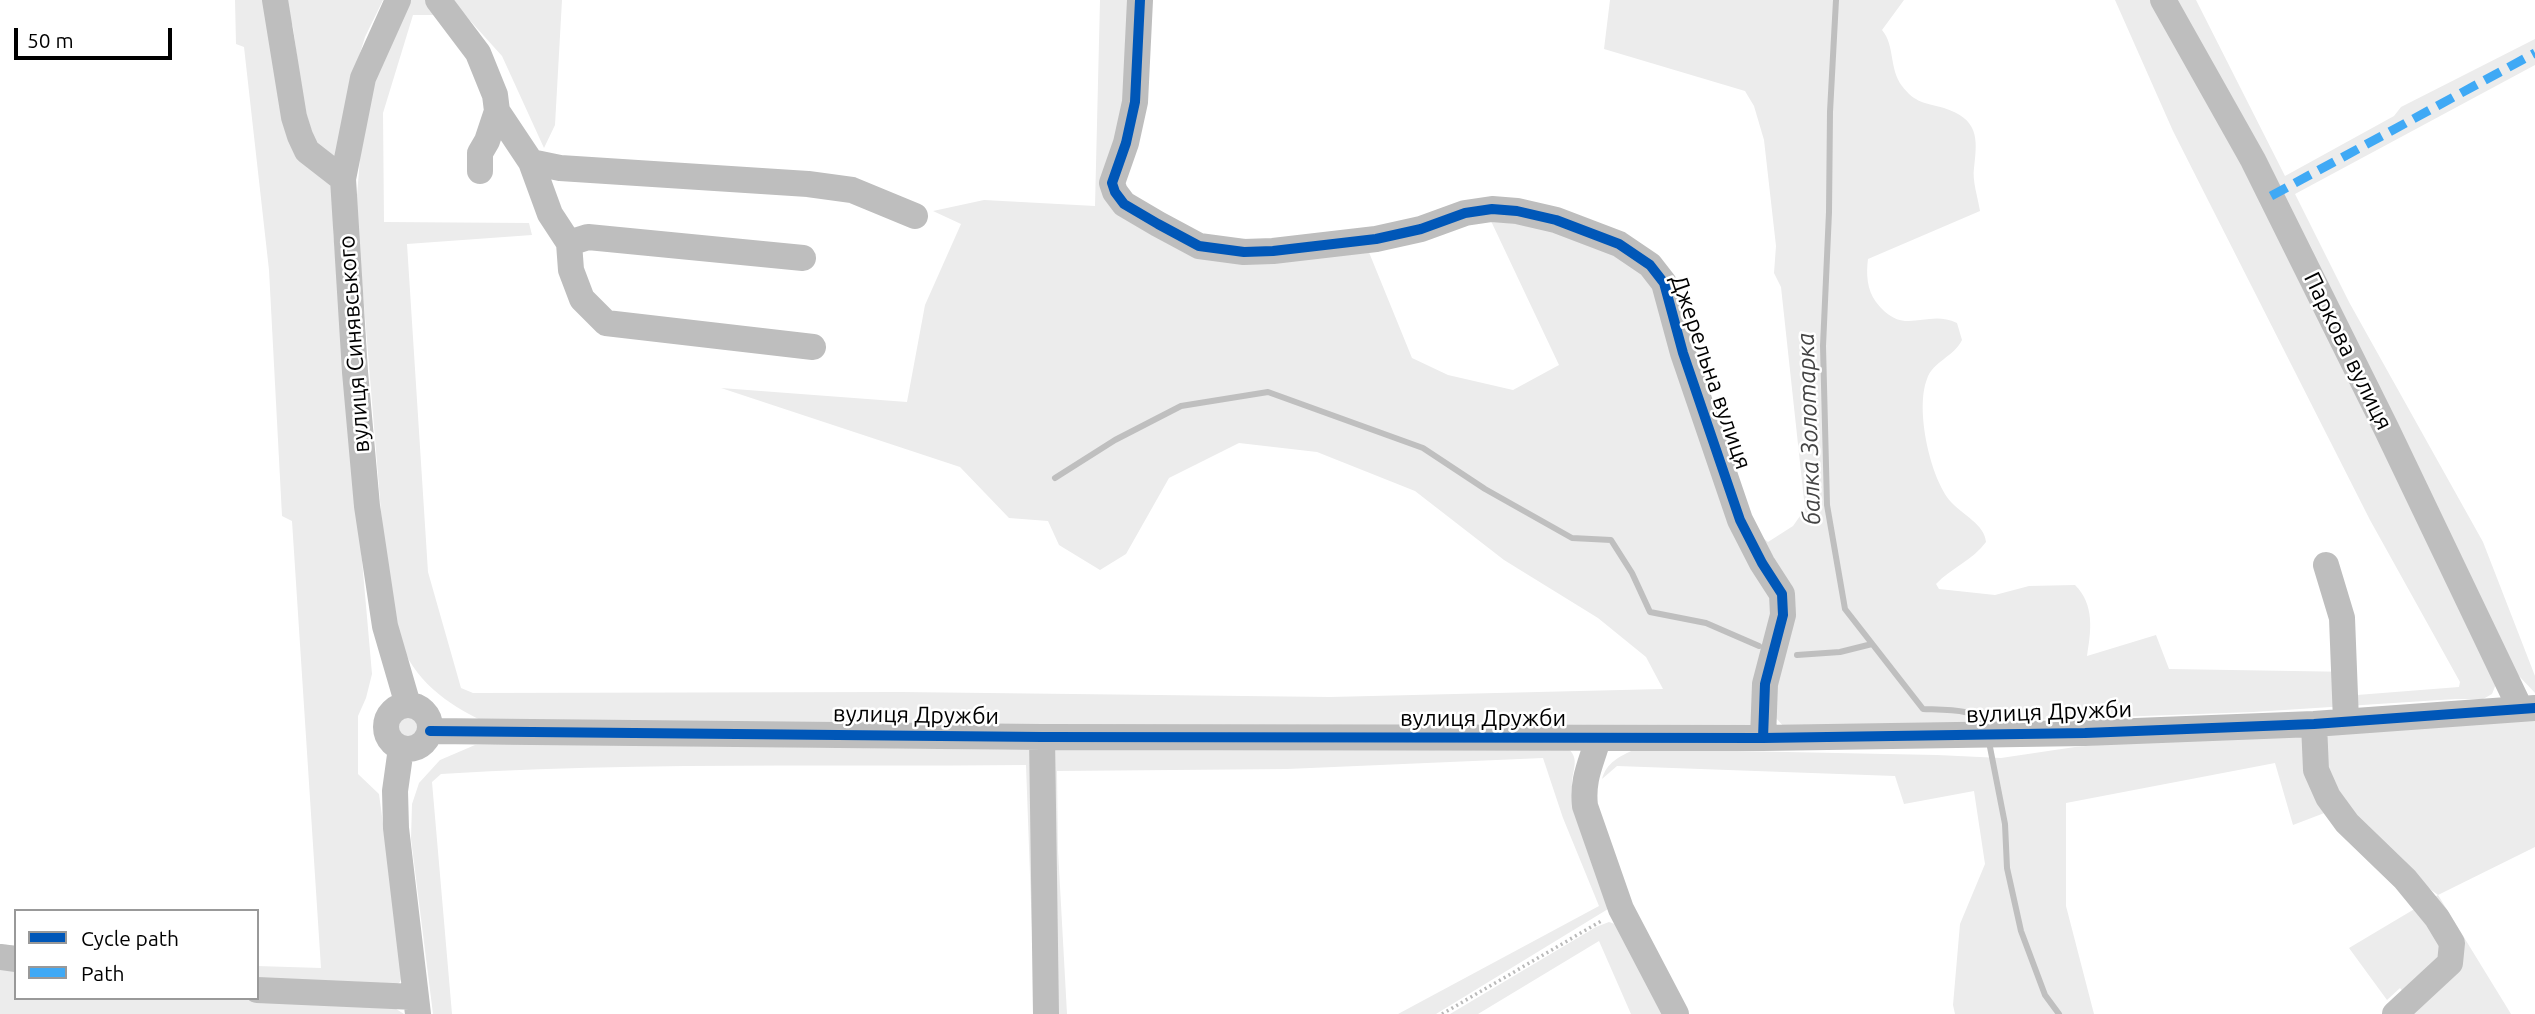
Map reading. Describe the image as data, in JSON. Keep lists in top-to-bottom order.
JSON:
{
  "streets": {
    "street": [
      "вулиця Синявського",
      "Паркова вулиця",
      "Джерельна вулиця",
      "вулиця Дружби"
    ]
  },
  "crossings": [
    ["вулиця Синявського", "вулиця Дружби"],
    ["Паркова вулиця", "вулиця Дружби"],
    ["Джерельна вулиця", "вулиця Дружби"]
  ],
  "water": ["балка Золотарка"],
  "legend": ["Cycle path", "Path"],
  "scale_bar": "50 m"
}
